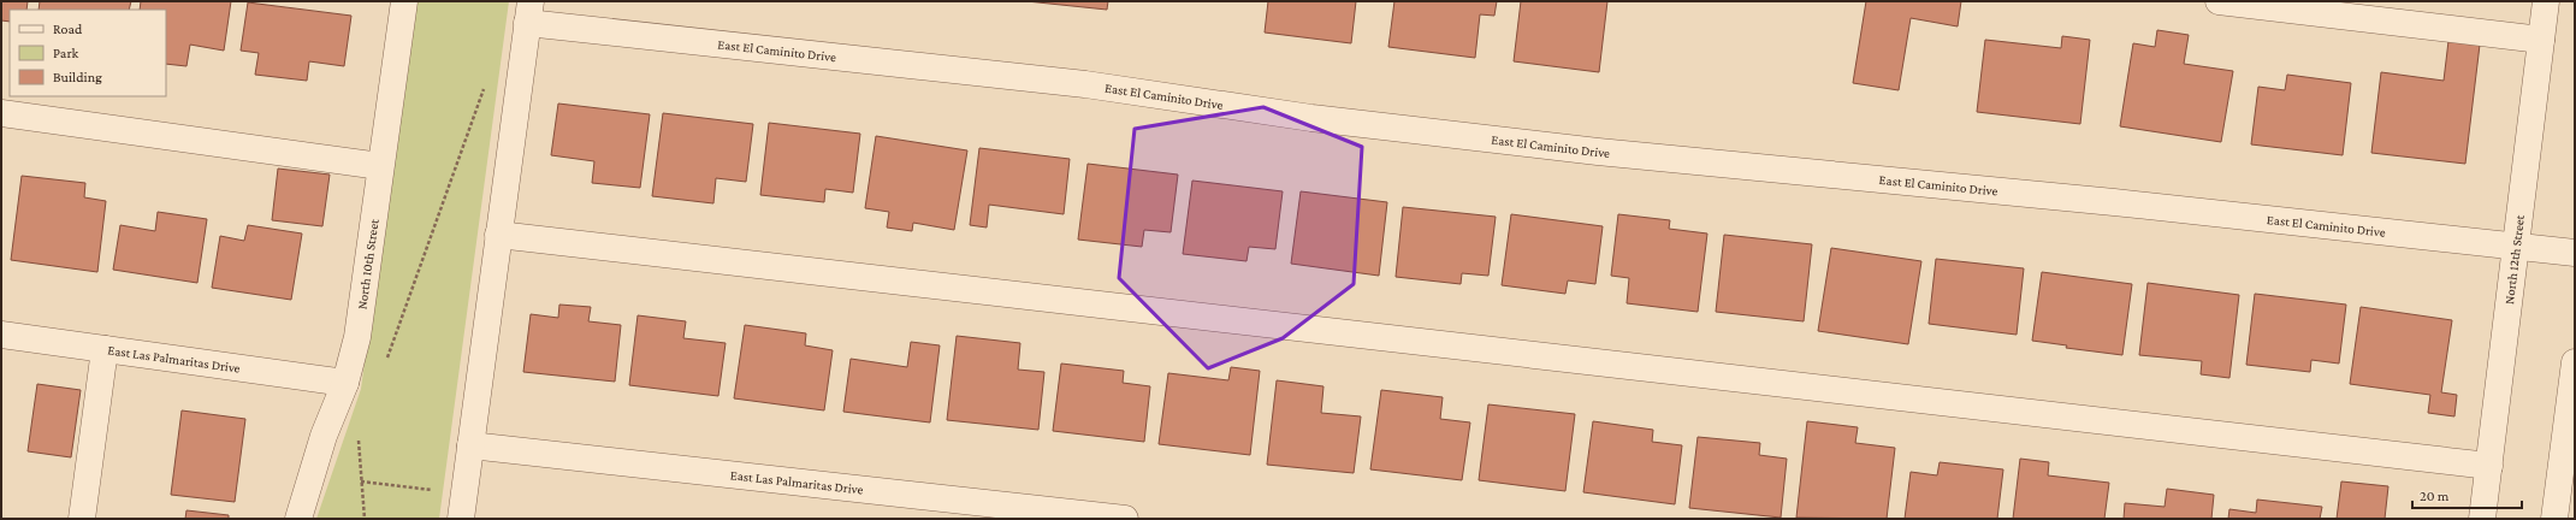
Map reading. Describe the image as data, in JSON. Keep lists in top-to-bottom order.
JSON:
{
  "streets": {
    "street": [
      "East El Caminito Drive",
      "North 12th Street",
      "North 10th Street",
      "East Las Palmaritas Drive"
    ]
  },
  "crossings": [
    ["East El Caminito Drive", "North 12th Street"],
    ["North 10th Street", "East Las Palmaritas Drive"]
  ],
  "legend": ["Road", "Park", "Building"],
  "scale_bar": "20 m"
}
